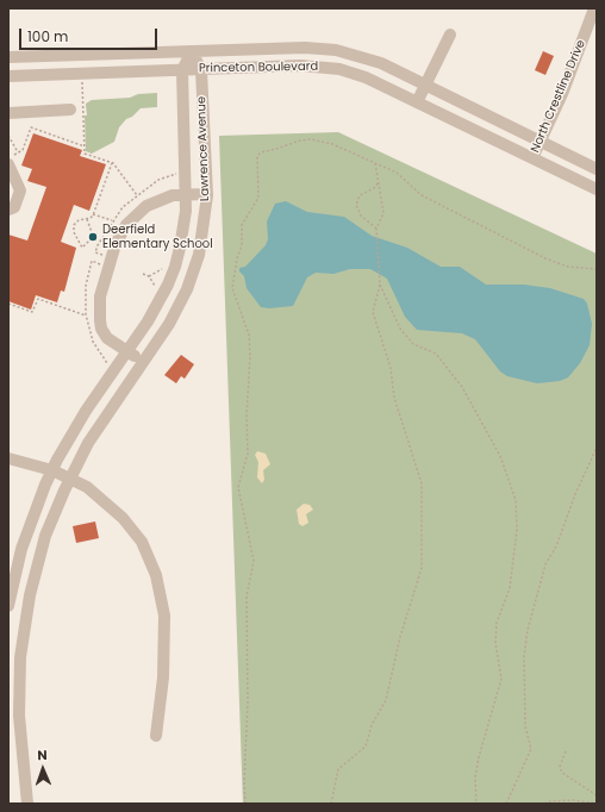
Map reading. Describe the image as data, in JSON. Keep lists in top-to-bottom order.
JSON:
{
  "streets": {
    "street": ["Princeton Boulevard", "North Crestline Drive", "Lawrence Avenue"]
  },
  "crossings": [
    ["Princeton Boulevard", "North Crestline Drive"],
    ["Princeton Boulevard", "Lawrence Avenue"]
  ],
  "places": ["Deerfield Elementary School"],
  "scale_bar": "100 m",
  "north": "top"
}
